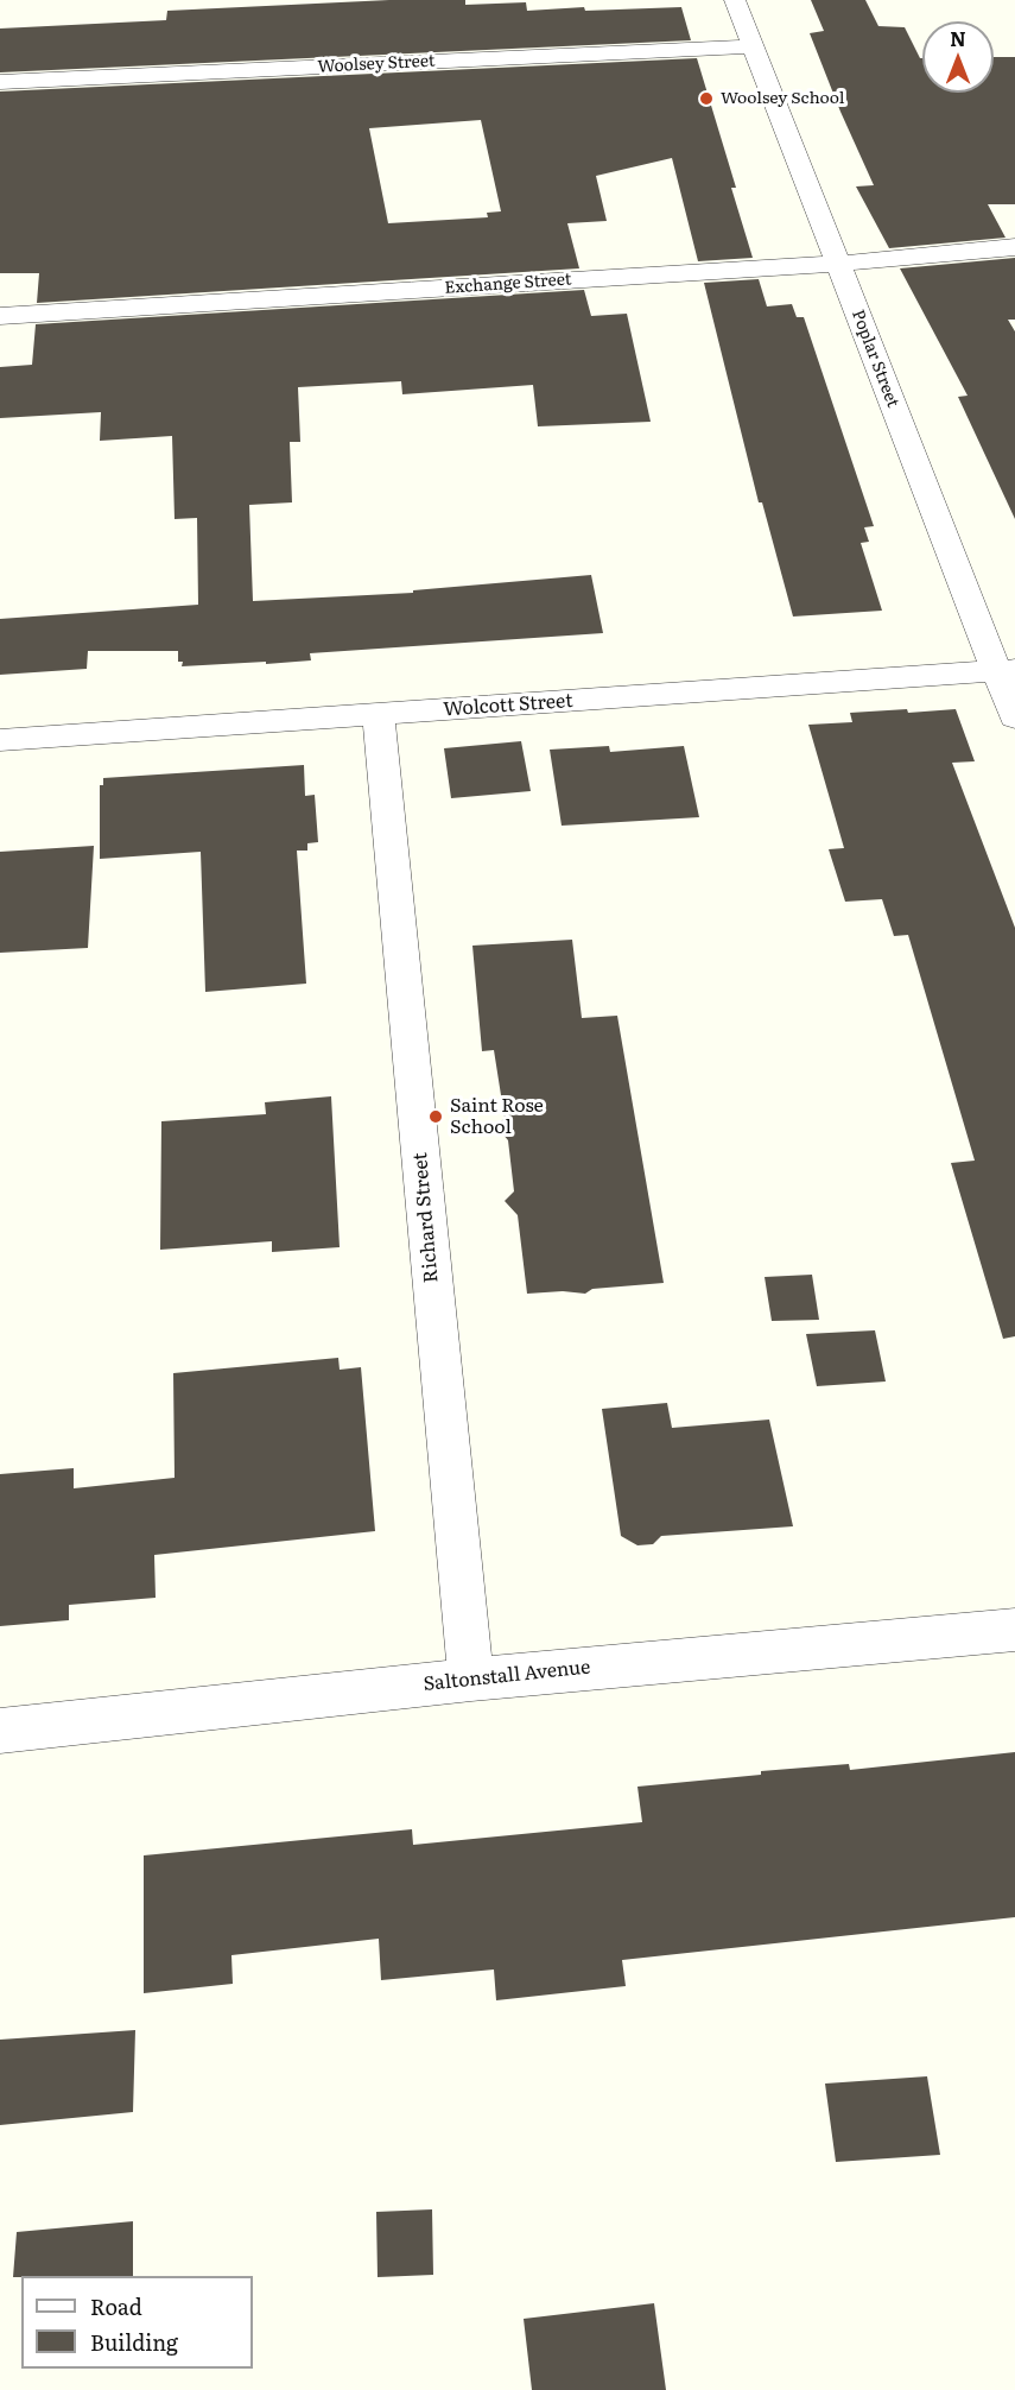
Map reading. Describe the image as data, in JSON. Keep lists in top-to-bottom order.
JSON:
{
  "streets": {
    "street": [
      "Woolsey Street",
      "Exchange Street",
      "Poplar Street",
      "Wolcott Street",
      "Richard Street",
      "Saltonstall Avenue"
    ]
  },
  "crossings": [
    ["Woolsey Street", "Poplar Street"],
    ["Exchange Street", "Poplar Street"],
    ["Poplar Street", "Wolcott Street"],
    ["Wolcott Street", "Richard Street"],
    ["Richard Street", "Saltonstall Avenue"]
  ],
  "places": ["Woolsey School", "Saint Rose School"],
  "legend": ["Road", "Building"],
  "north": "top"
}
